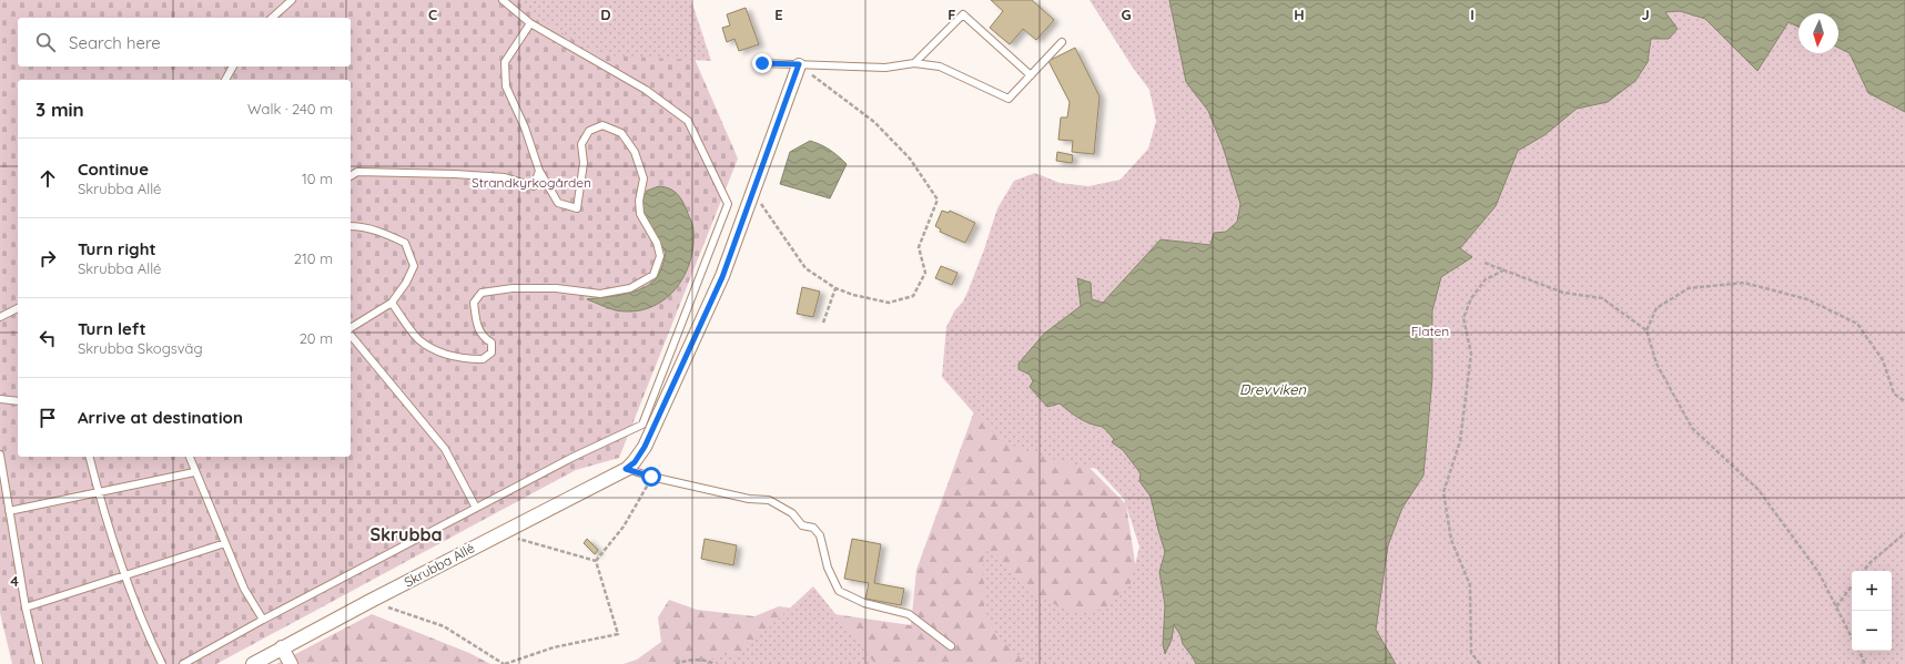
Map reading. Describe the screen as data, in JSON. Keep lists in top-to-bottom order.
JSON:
{
  "streets": {
    "street": ["Skrubba Allé"]
  },
  "districts": ["Skrubba"],
  "water": ["Drevviken"],
  "parks": ["Strandkyrkogården", "Flaten"],
  "north": "bottom",
  "page": {
    "search": "Search here",
    "heading": ["3 min", "Walk · 240 m"],
    "list": [
      ["Continue", "Skrubba Allé", "10 m"],
      ["Turn right", "Skrubba Allé", "210 m"],
      ["Turn left", "Skrubba Skogsväg", "20 m"],
      "Arrive at destination"
    ],
    "map_buttons": ["+", "−"]
  },
  "grid": {
    "columns": [
      "C",
      "D",
      "E",
      "F",
      "G",
      "H",
      "I",
      "J"
    ],
    "rows": ["4"]
  }
}
